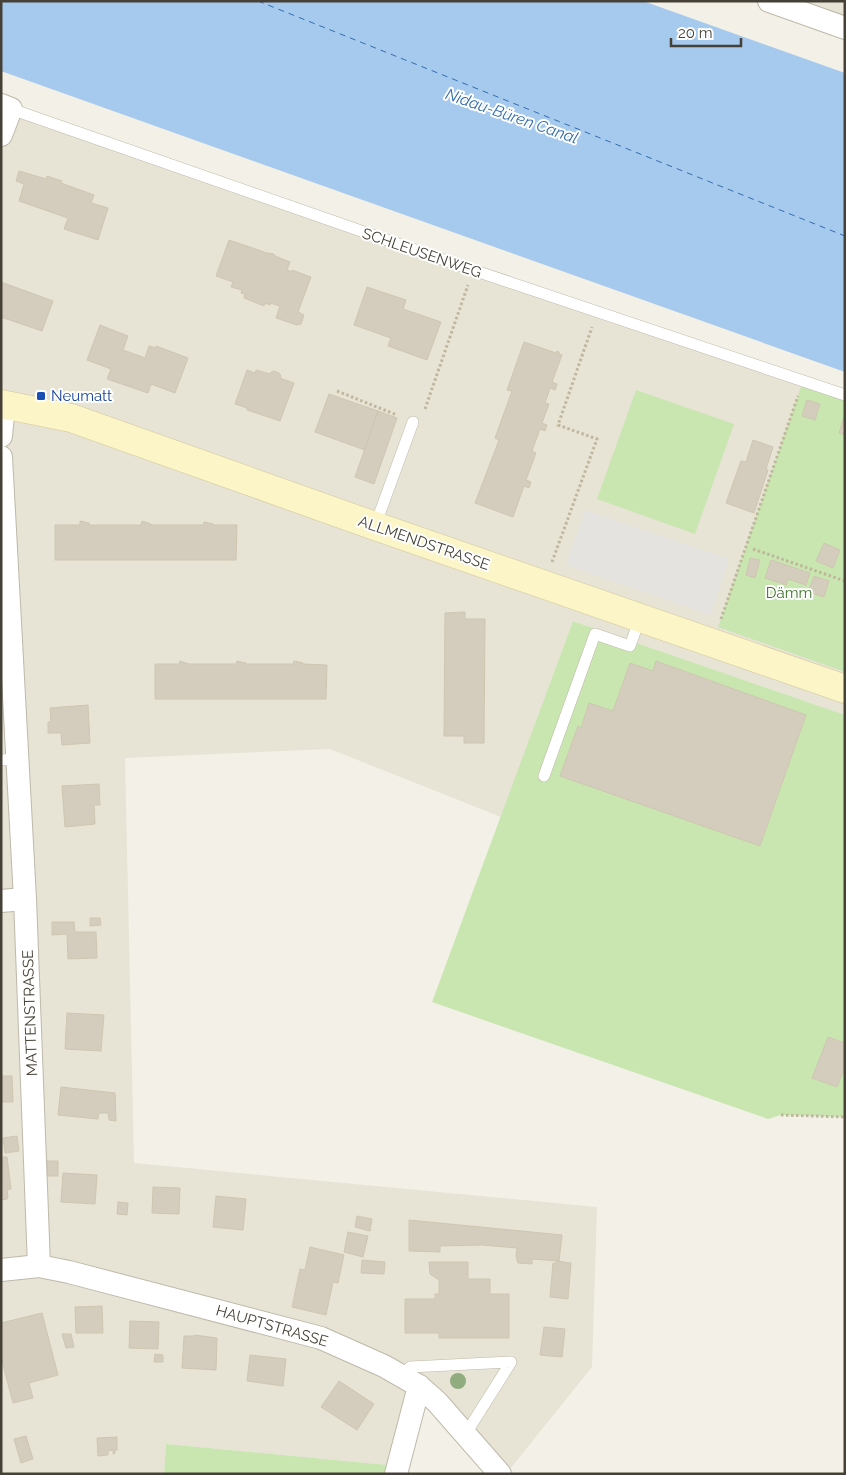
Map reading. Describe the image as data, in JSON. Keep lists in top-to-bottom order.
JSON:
{
  "streets": {
    "main road": ["ALLMENDSTRASSE"],
    "street": ["MATTENSTRASSE", "HAUPTSTRASSE"],
    "lane": ["SCHLEUSENWEG"]
  },
  "crossings": [
    ["MATTENSTRASSE", "HAUPTSTRASSE"]
  ],
  "water": ["Nidau-Büren Canal"],
  "parks": ["Dämm"],
  "places": {
    "transit": ["Neumatt"]
  },
  "scale_bar": "20 m"
}
